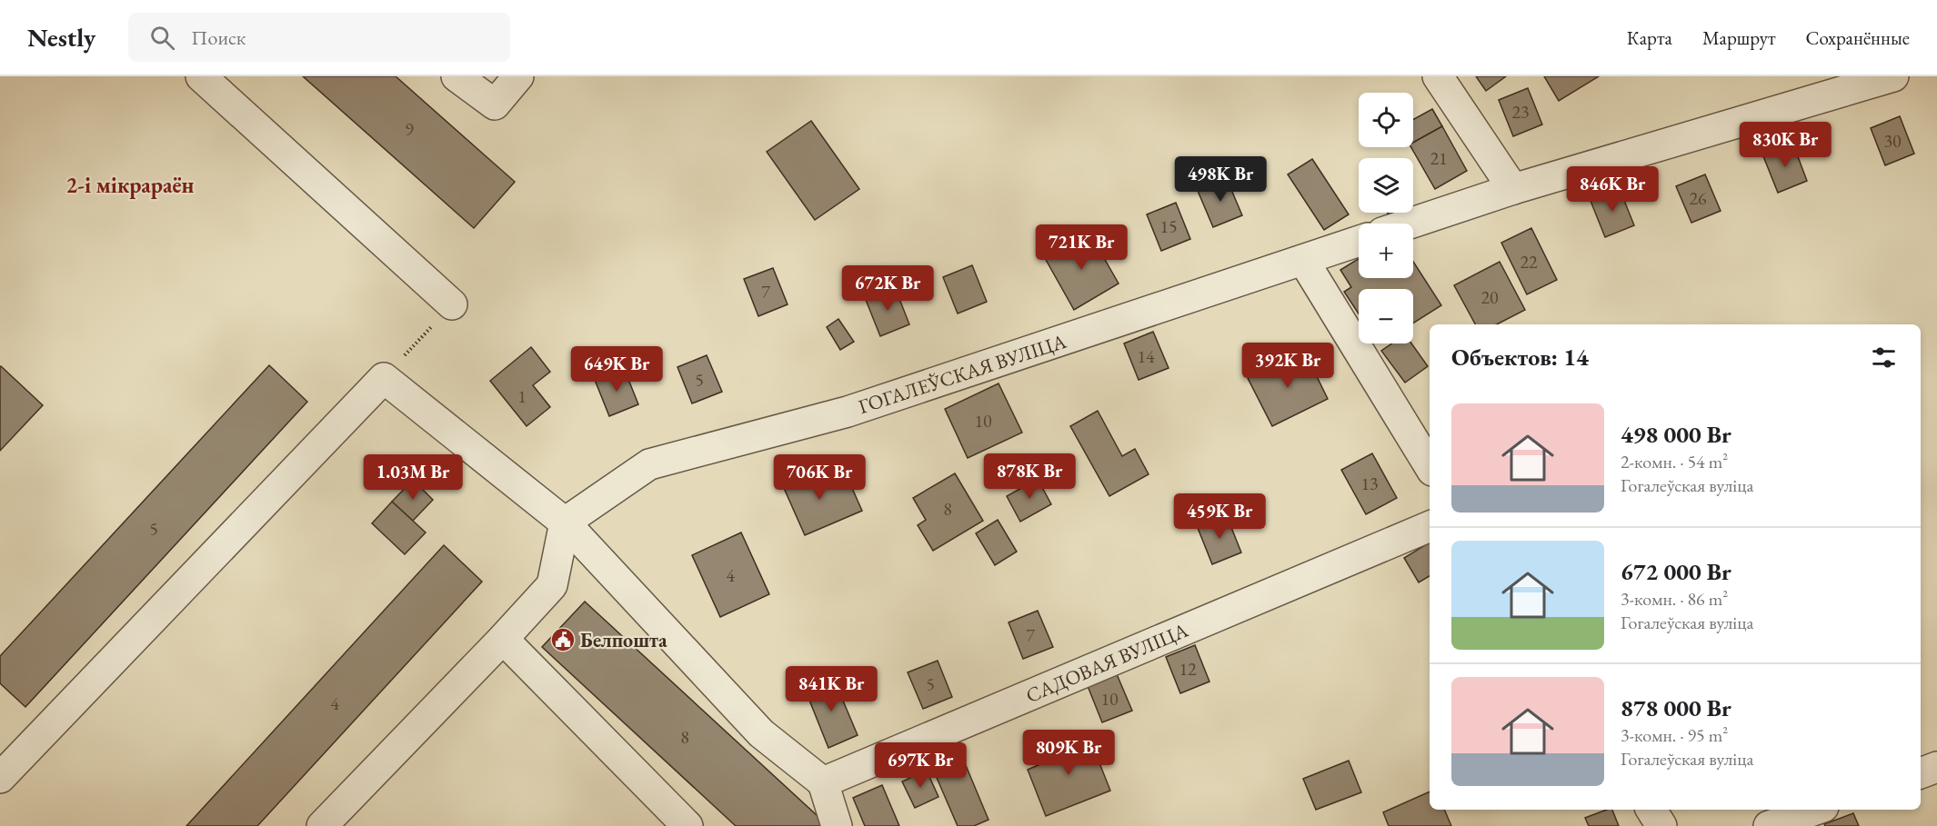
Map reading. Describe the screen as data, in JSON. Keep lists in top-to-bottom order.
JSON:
{
  "streets": {
    "street": ["ГОГАЛЕЎСКАЯ ВУЛІЦА", "САДОВАЯ ВУЛІЦА"]
  },
  "districts": ["2-і мікрараён"],
  "places": {
    "public building": ["Белпошта"]
  },
  "house_numbers": [
    "23",
    "9",
    "30",
    "21",
    "26",
    "15",
    "22",
    "7",
    "20",
    "14",
    "5",
    "1",
    "10",
    "13",
    "8",
    "5",
    "4",
    "7",
    "12",
    "5",
    "10",
    "4",
    "8"
  ],
  "page": {
    "header": "Nestly",
    "search": "Поиск",
    "nav": ["Карта", "Маршрут", "Сохранённые"],
    "map_buttons": ["+", "−"],
    "price": [
      "830K Br",
      "498K Br",
      "846K Br",
      "721K Br",
      "672K Br",
      "392K Br",
      "649K Br",
      "878K Br",
      "1.03M Br",
      "706K Br",
      "459K Br",
      "841K Br",
      "809K Br",
      "697K Br"
    ],
    "heading": "Объектов: 14",
    "list": [
      {
        "name": "498 000 Br",
        "note": "2-комн. · 54 m² · Гогалеўская вуліца"
      },
      {
        "name": "672 000 Br",
        "note": "3-комн. · 86 m² · Гогалеўская вуліца"
      },
      {
        "name": "878 000 Br",
        "note": "3-комн. · 95 m² · Гогалеўская вуліца"
      }
    ]
  }
}
